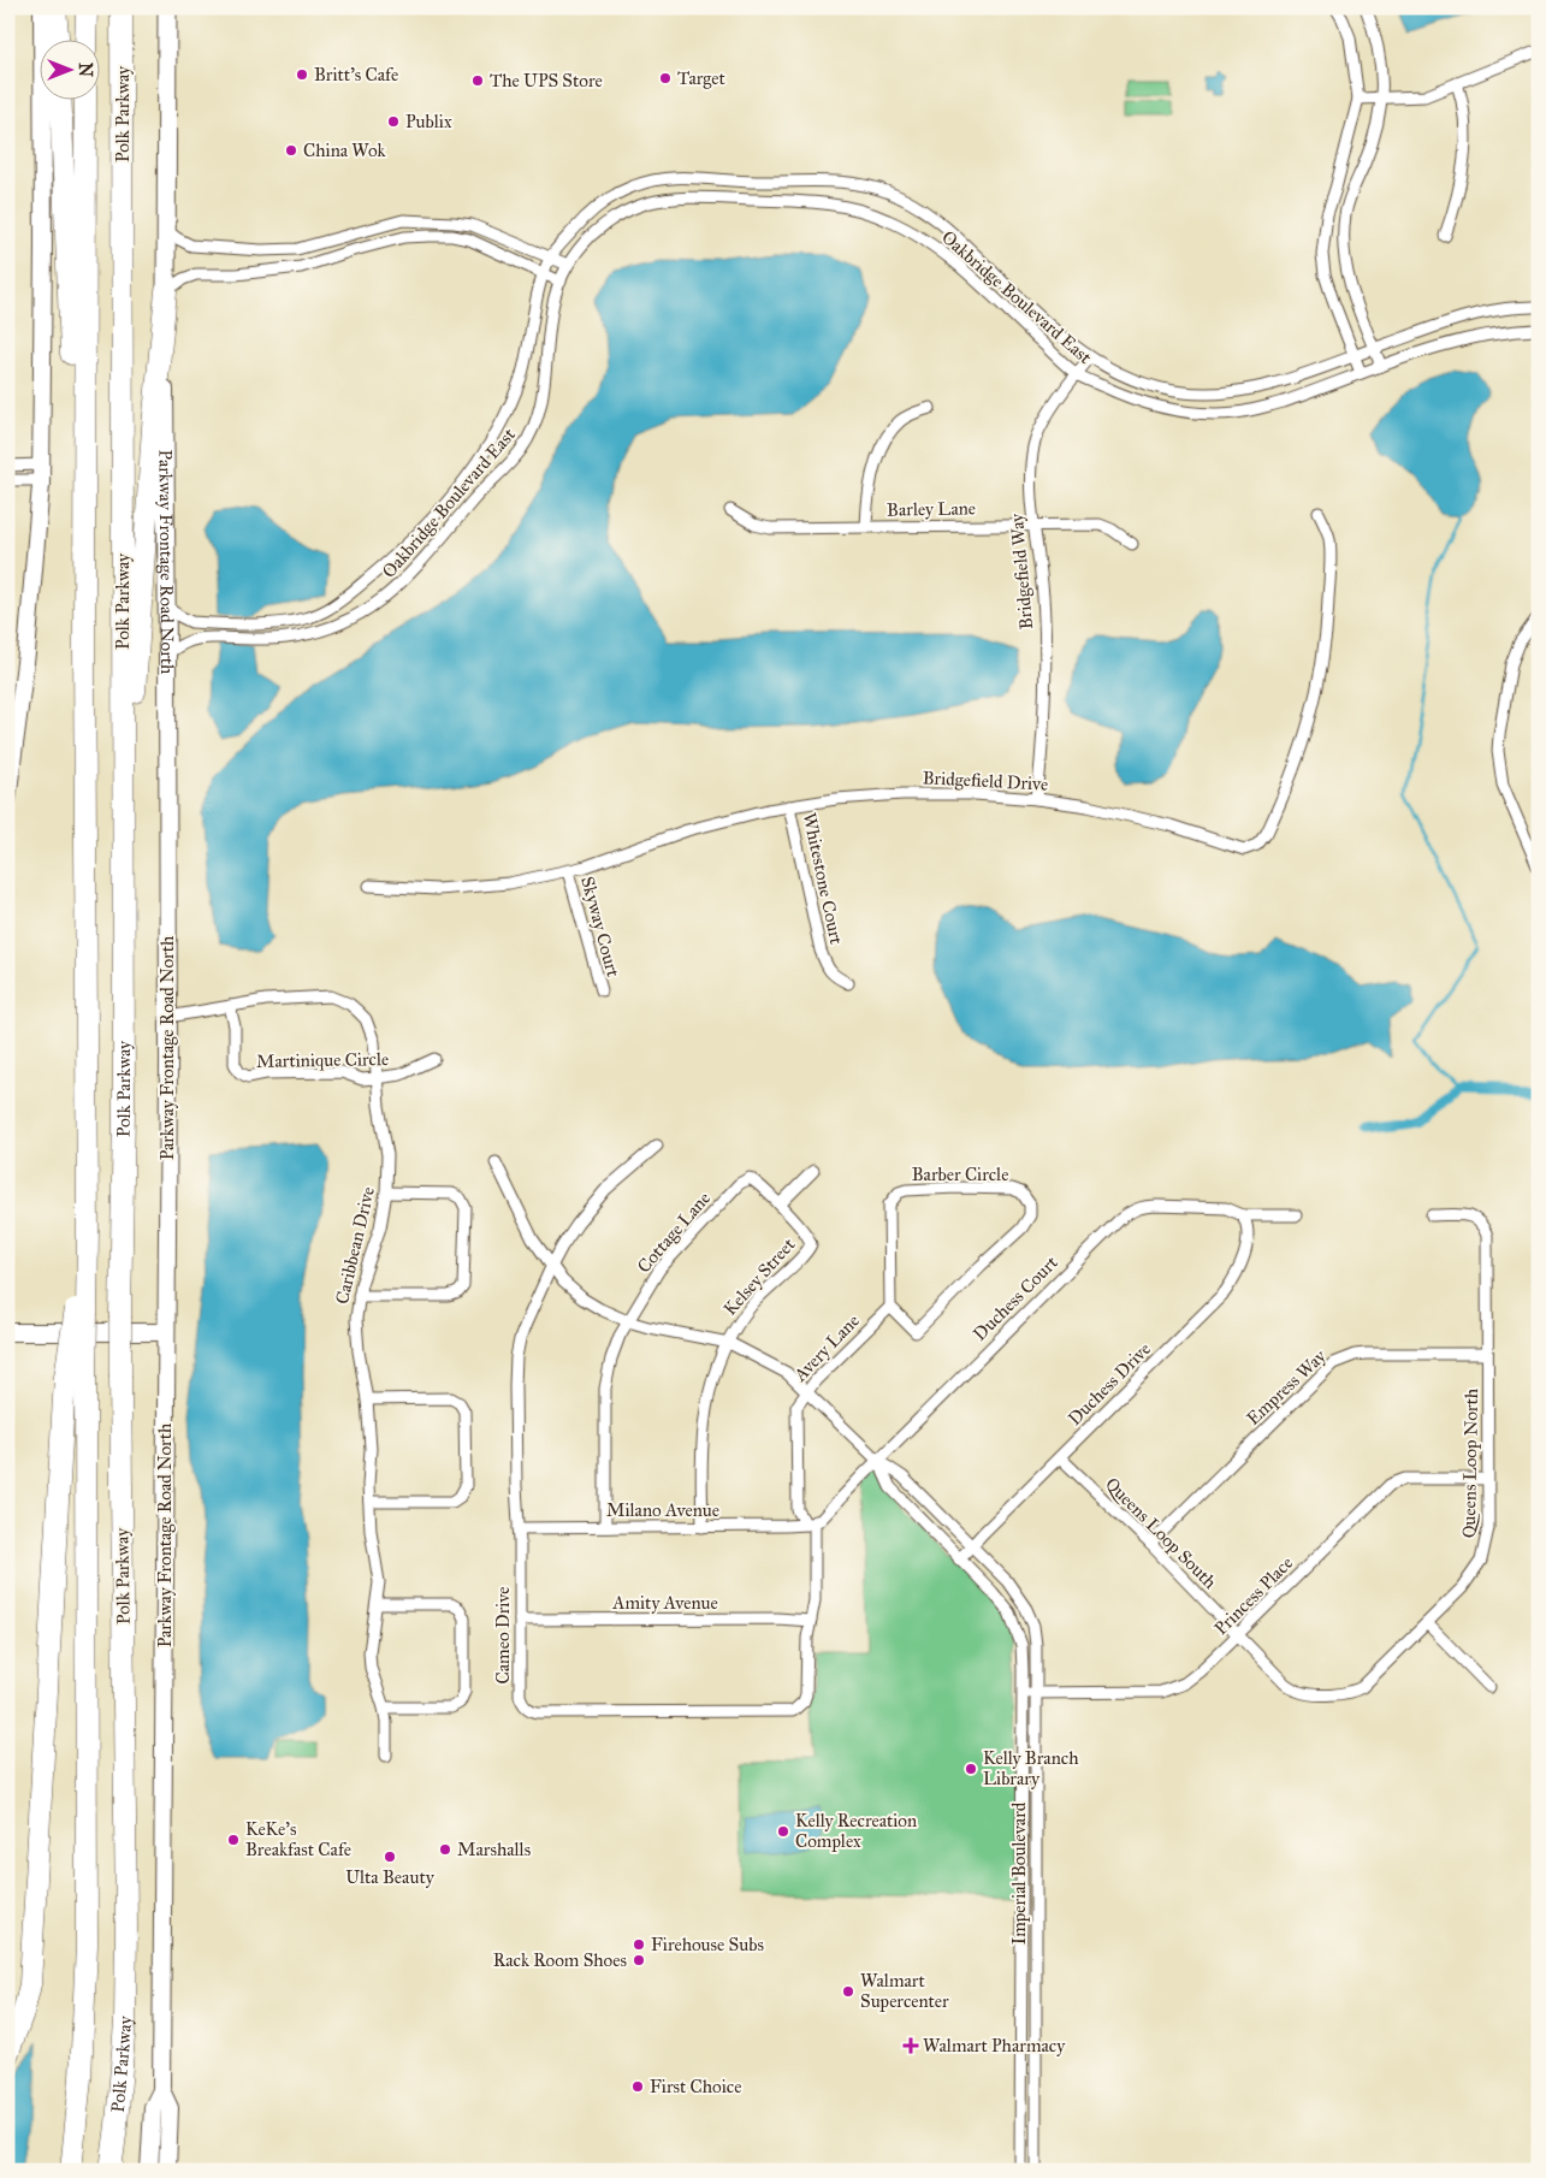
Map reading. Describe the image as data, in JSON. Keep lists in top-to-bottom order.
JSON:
{
  "streets": {
    "highway": ["Polk Parkway"],
    "main road": ["Parkway Frontage Road North"],
    "street": [
      "Oakbridge Boulevard East",
      "Barley Lane",
      "Bridgefield Way",
      "Bridgefield Drive",
      "Whitestone Court",
      "Skyway Court",
      "Martinique Circle",
      "Barber Circle",
      "Cottage Lane",
      "Caribbean Drive",
      "Kelsey Street",
      "Duchess Court",
      "Avery Lane",
      "Duchess Drive",
      "Empress Way",
      "Queens Loop North",
      "Milano Avenue",
      "Queens Loop South",
      "Princess Place",
      "Amity Avenue",
      "Cameo Drive",
      "Imperial Boulevard"
    ]
  },
  "crossings": [
    ["Oakbridge Boulevard East", "Parkway Frontage Road North"],
    ["Oakbridge Boulevard East", "Bridgefield Way"],
    ["Barley Lane", "Bridgefield Way"],
    ["Parkway Frontage Road North", "Caribbean Drive"],
    ["Bridgefield Way", "Bridgefield Drive"],
    ["Bridgefield Drive", "Whitestone Court"],
    ["Bridgefield Drive", "Skyway Court"],
    ["Martinique Circle", "Caribbean Drive"],
    ["Barber Circle", "Avery Lane"],
    ["Cottage Lane", "Kelsey Street"],
    ["Cottage Lane", "Milano Avenue"],
    ["Cottage Lane", "Imperial Boulevard"],
    ["Kelsey Street", "Milano Avenue"],
    ["Kelsey Street", "Imperial Boulevard"],
    ["Duchess Court", "Avery Lane"],
    ["Duchess Court", "Duchess Drive"],
    ["Duchess Court", "Milano Avenue"],
    ["Duchess Court", "Cameo Drive"],
    ["Duchess Court", "Imperial Boulevard"],
    ["Avery Lane", "Milano Avenue"],
    ["Avery Lane", "Cameo Drive"],
    ["Avery Lane", "Imperial Boulevard"],
    ["Duchess Drive", "Queens Loop South"],
    ["Duchess Drive", "Imperial Boulevard"],
    ["Empress Way", "Queens Loop North"],
    ["Empress Way", "Queens Loop South"],
    ["Queens Loop North", "Queens Loop South"],
    ["Queens Loop North", "Princess Place"],
    ["Milano Avenue", "Cameo Drive"],
    ["Queens Loop South", "Princess Place"],
    ["Princess Place", "Imperial Boulevard"],
    ["Amity Avenue", "Cameo Drive"],
    ["Cameo Drive", "Imperial Boulevard"]
  ],
  "places": {
    "other": [
      "Britt's Cafe",
      "Target",
      "The UPS Store",
      "Publix",
      "China Wok",
      "Kelly Branch Library",
      "Kelly Recreation Complex",
      "KeKe's Breakfast Cafe",
      "Marshalls",
      "Ulta Beauty",
      "Firehouse Subs",
      "Rack Room Shoes",
      "Walmart Supercenter",
      "First Choice"
    ],
    "health": ["Walmart Pharmacy"]
  },
  "north": "right"
}
